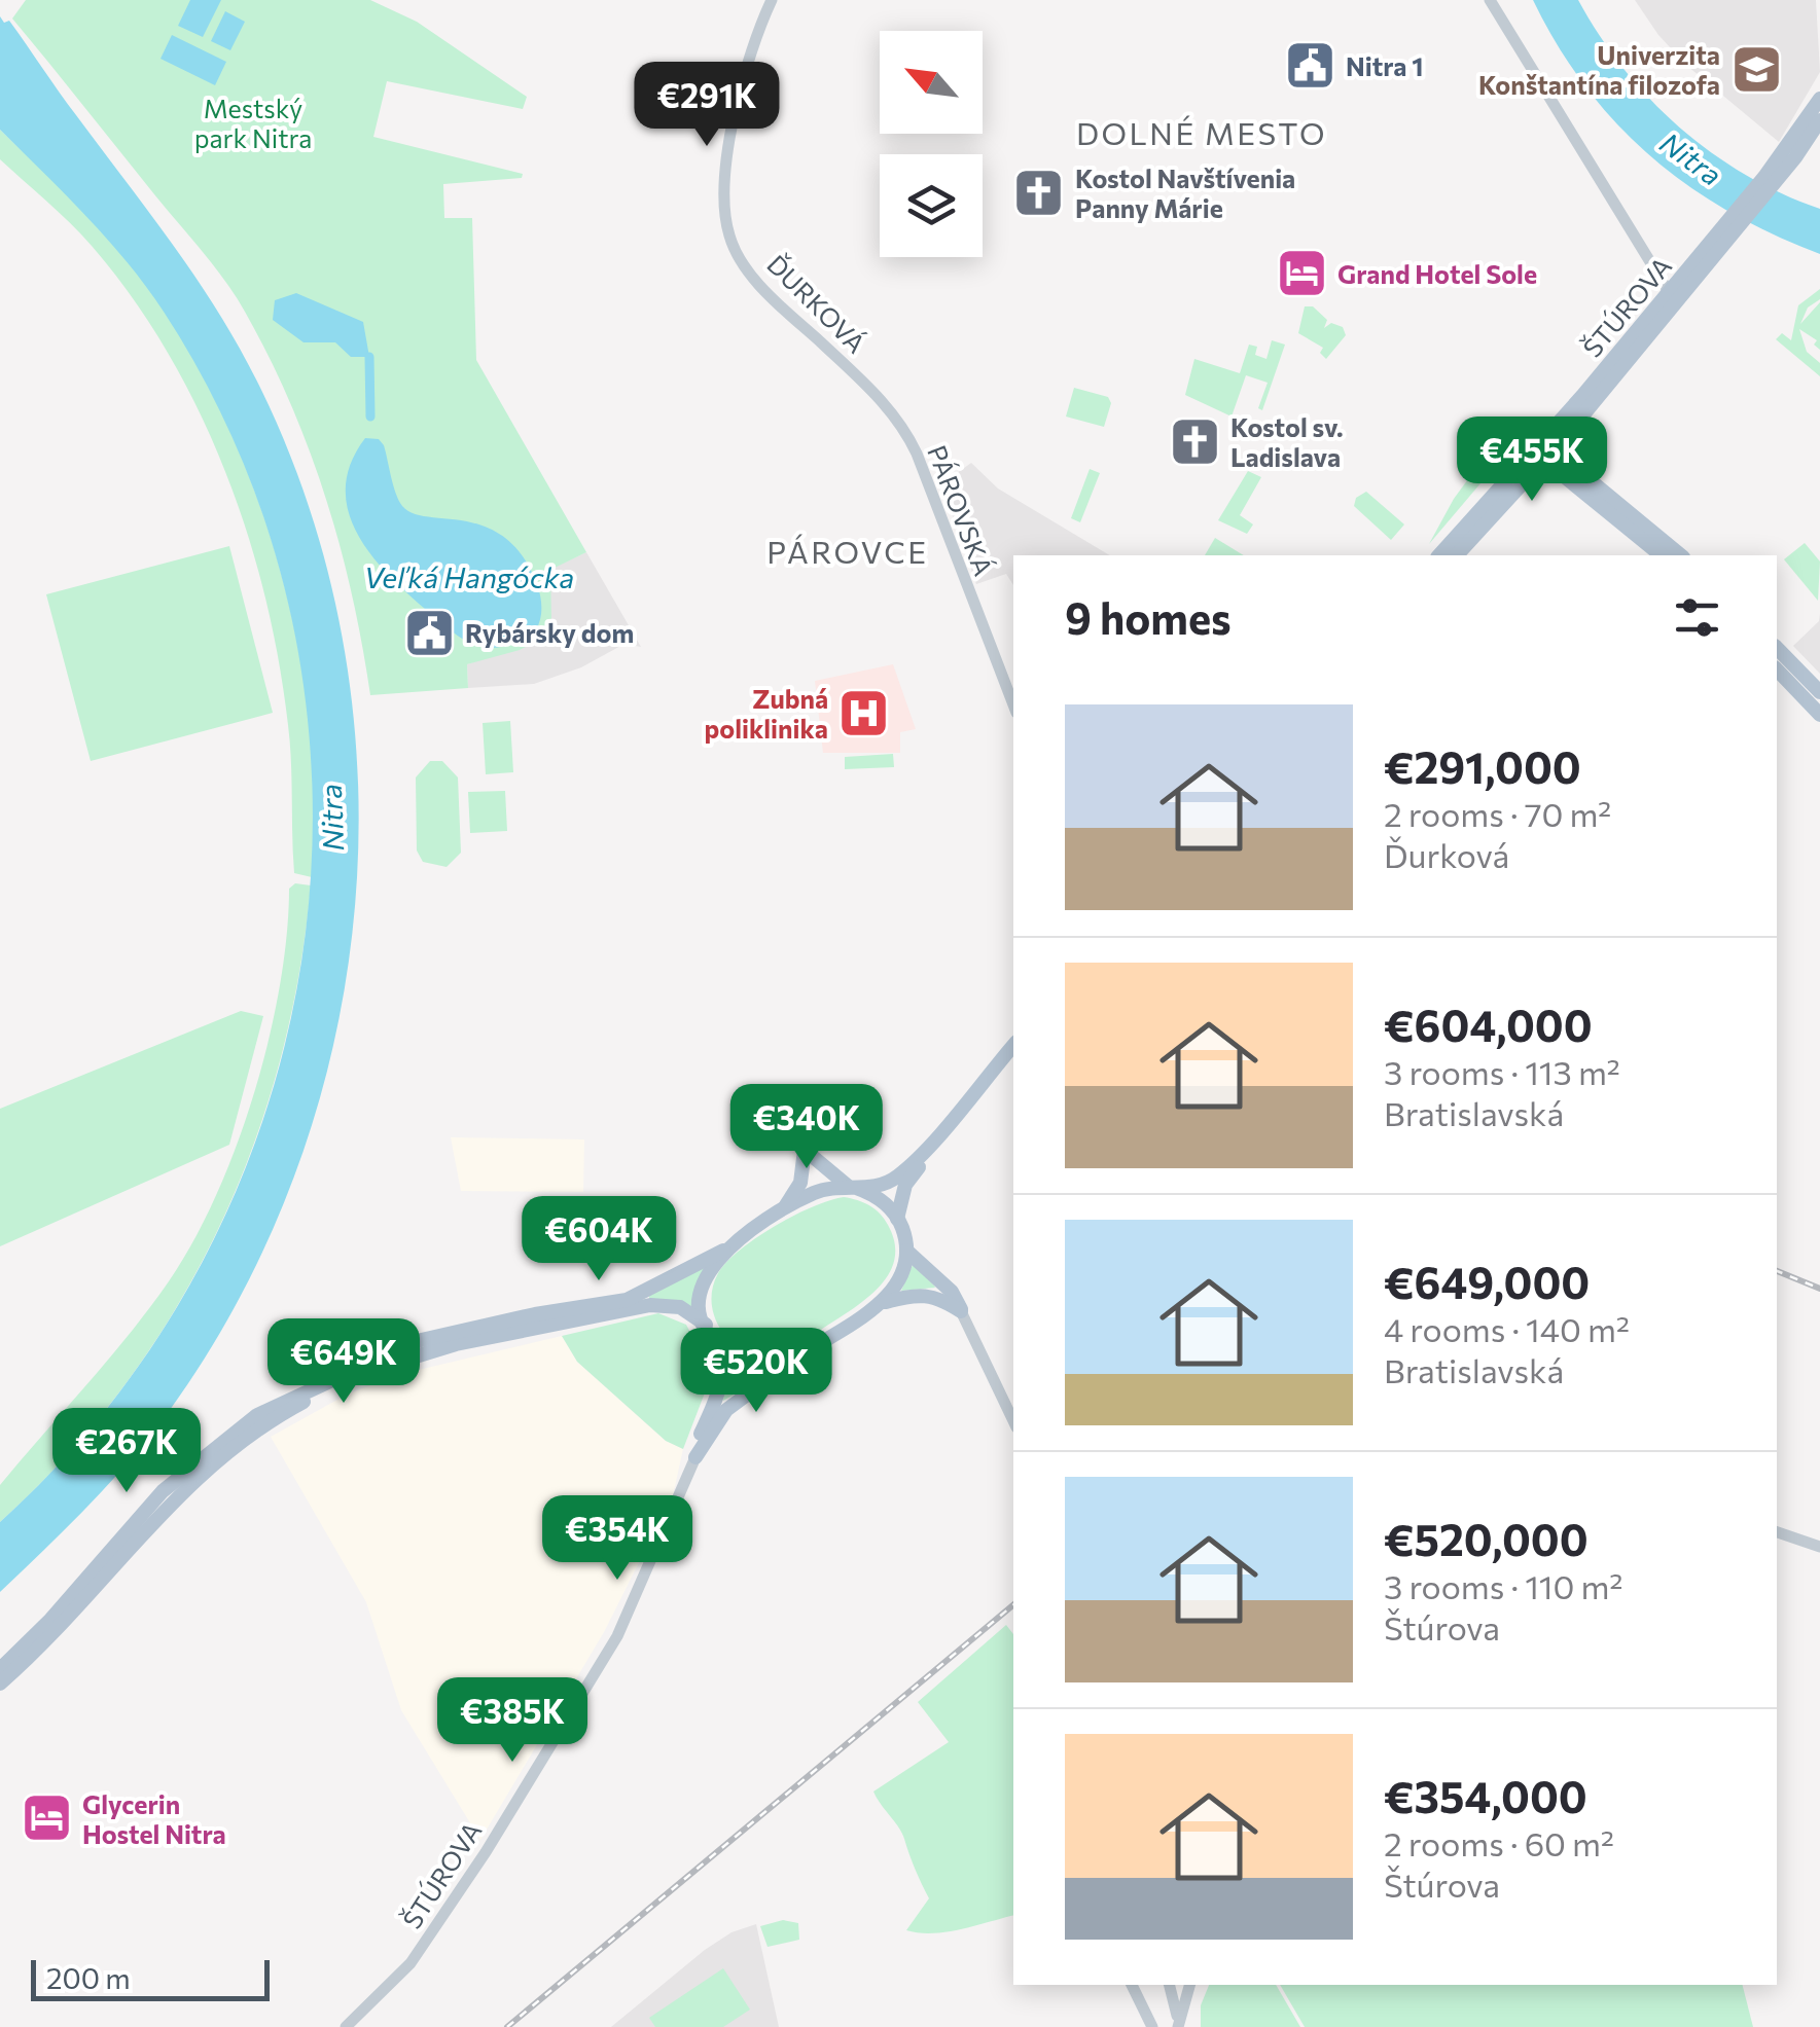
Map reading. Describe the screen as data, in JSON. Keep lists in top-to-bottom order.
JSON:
{
  "streets": {
    "main road": ["ŠTÚROVA"],
    "street": ["ĎURKOVÁ", "PÁROVSKÁ"]
  },
  "crossings": [
    ["ĎURKOVÁ", "PÁROVSKÁ"]
  ],
  "districts": ["DOLNÉ MESTO", "PÁROVCE"],
  "water": ["Nitra", "Veľká Hangócka"],
  "parks": ["Mestský park Nitra"],
  "places": {
    "public building": ["Nitra 1", "Rybársky dom"],
    "school or university": ["Univerzita Konštantína filozofa"],
    "church": ["Kostol Navštívenia Panny Márie", "Kostol sv. Ladislava"],
    "hotel": ["Grand Hotel Sole", "Glycerin Hostel Nitra"],
    "hospital": ["Zubná poliklinika"]
  },
  "scale_bar": "200 m",
  "north": "top left",
  "page": {
    "price": [
      "€291K",
      "€455K",
      "€340K",
      "€604K",
      "€649K",
      "€520K",
      "€267K",
      "€354K",
      "€385K"
    ],
    "heading": "9 homes",
    "list": [
      {
        "name": "€291,000",
        "note": "2 rooms · 70 m² · Ďurková"
      },
      {
        "name": "€604,000",
        "note": "3 rooms · 113 m² · Bratislavská"
      },
      {
        "name": "€649,000",
        "note": "4 rooms · 140 m² · Bratislavská"
      },
      {
        "name": "€520,000",
        "note": "3 rooms · 110 m² · Štúrova"
      },
      {
        "name": "€354,000",
        "note": "2 rooms · 60 m² · Štúrova"
      }
    ],
    "scale": "200 m"
  }
}
